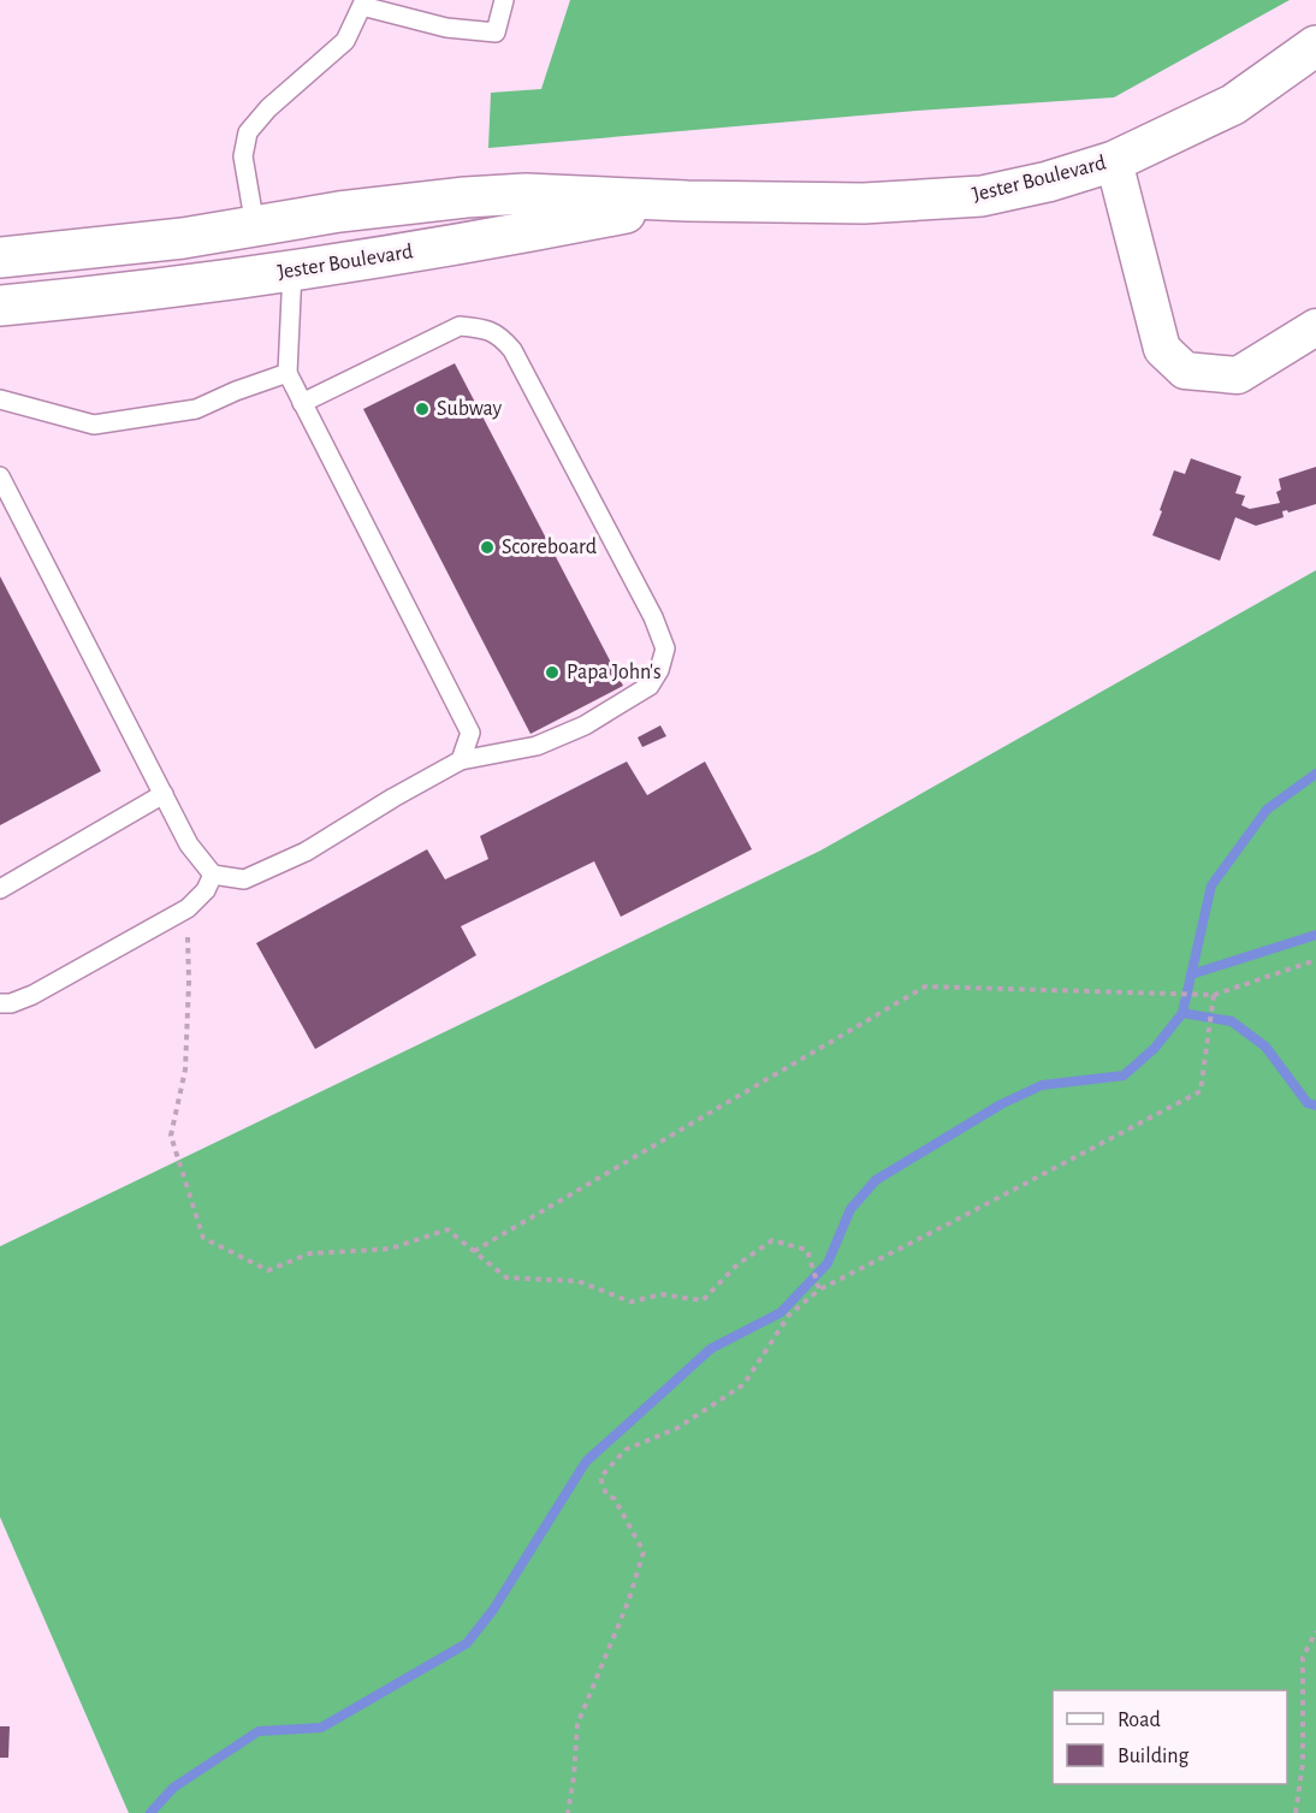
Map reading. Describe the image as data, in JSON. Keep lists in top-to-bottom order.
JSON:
{
  "streets": {
    "street": ["Jester Boulevard"]
  },
  "places": ["Subway", "Scoreboard", "Papa John's"],
  "legend": ["Road", "Building"]
}
